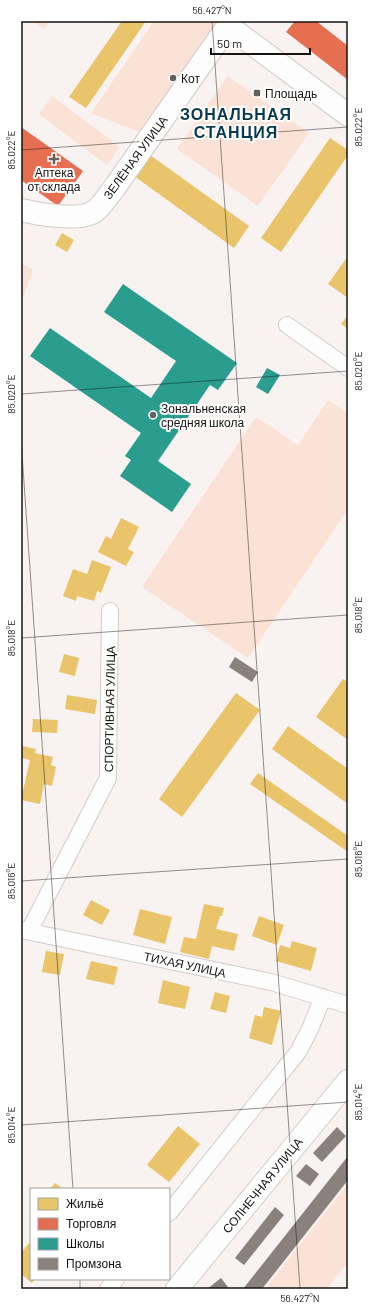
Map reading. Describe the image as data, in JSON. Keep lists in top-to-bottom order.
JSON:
{
  "streets": {
    "street": [
      "ЗЕЛЁНАЯ УЛИЦА",
      "СПОРТИВНАЯ УЛИЦА",
      "ТИХАЯ УЛИЦА",
      "СОЛНЕЧНАЯ УЛИЦА"
    ]
  },
  "crossings": [
    ["СПОРТИВНАЯ УЛИЦА", "ТИХАЯ УЛИЦА"]
  ],
  "districts": ["ЗОНАЛЬНАЯ СТАНЦИЯ"],
  "places": {
    "other": ["Кот", "Зональненская средняя школа"],
    "transit": ["Площадь"],
    "health": ["Аптека от склада"]
  },
  "legend": [
    "Жильё",
    "Торговля",
    "Школы",
    "Промзона"
  ],
  "scale_bar": "50 m",
  "coordinates": [
    "56.427°N",
    "85.022°E",
    "85.020°E",
    "85.018°E",
    "85.016°E",
    "85.014°E"
  ]
}
